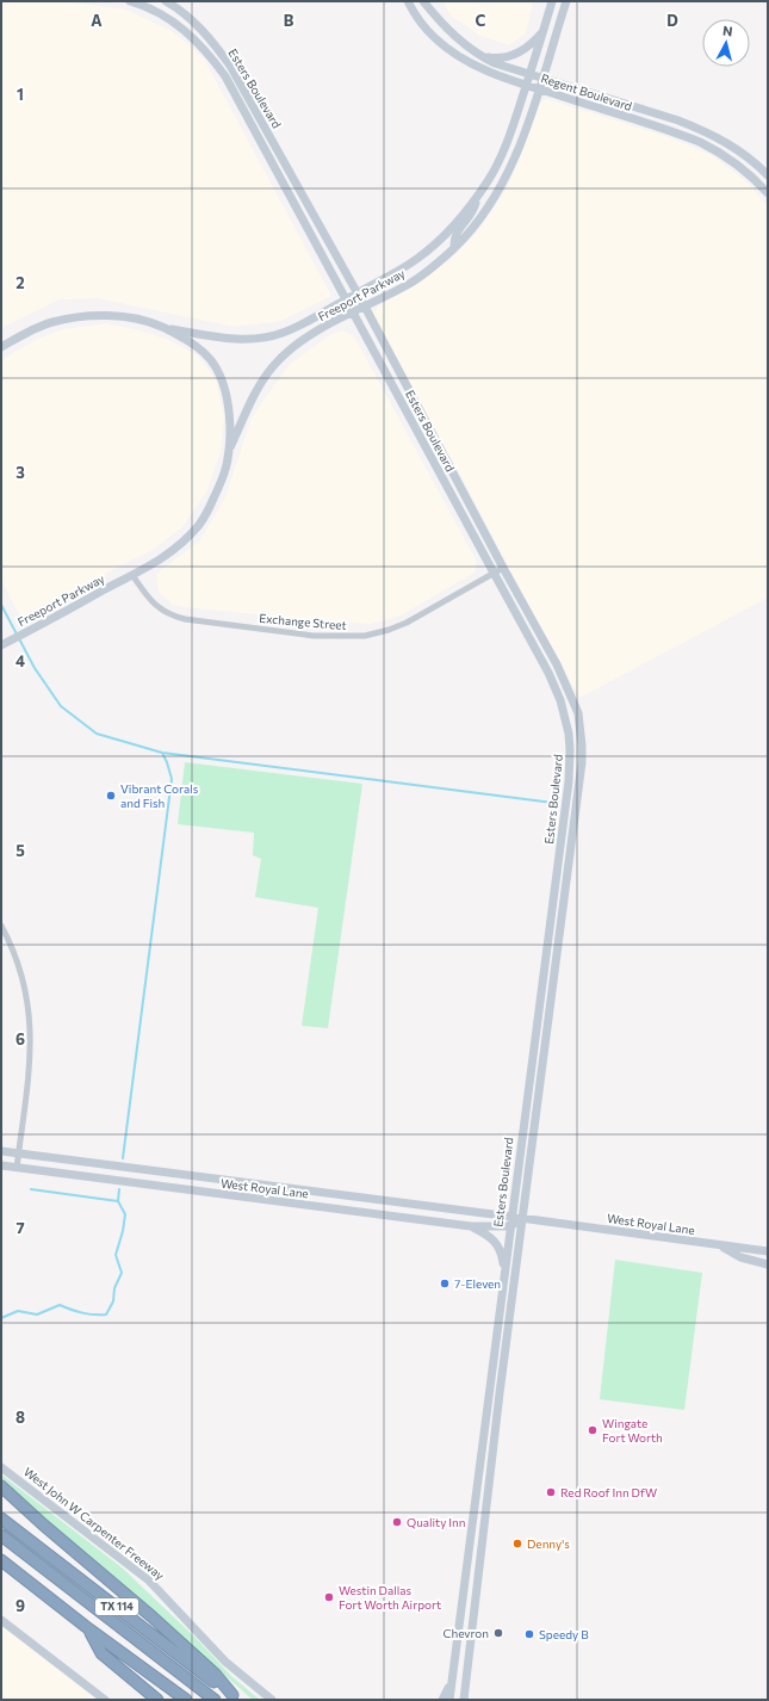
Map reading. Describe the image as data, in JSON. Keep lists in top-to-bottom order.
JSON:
{
  "streets": {
    "highway": ["TX 114"],
    "main road": [
      "Esters Boulevard",
      "Regent Boulevard",
      "Freeport Parkway",
      "West Royal Lane",
      "West John W Carpenter Freeway"
    ],
    "street": ["Exchange Street"]
  },
  "crossings": [
    ["Esters Boulevard", "Freeport Parkway"],
    ["Esters Boulevard", "Exchange Street"],
    ["Esters Boulevard", "West Royal Lane"],
    ["Regent Boulevard", "Freeport Parkway"],
    ["Freeport Parkway", "Exchange Street"]
  ],
  "places": [
    "Vibrant Corals and Fish",
    "7-Eleven",
    "Wingate Fort Worth",
    "Red Roof Inn DfW",
    "Quality Inn",
    "Denny's",
    "Westin Dallas Fort Worth Airport",
    "Chevron",
    "Speedy B"
  ],
  "north": "top",
  "grid": {
    "columns": [
      "A",
      "B",
      "C",
      "D"
    ],
    "rows": [
      "1",
      "2",
      "3",
      "4",
      "5",
      "6",
      "7",
      "8",
      "9"
    ]
  }
}
